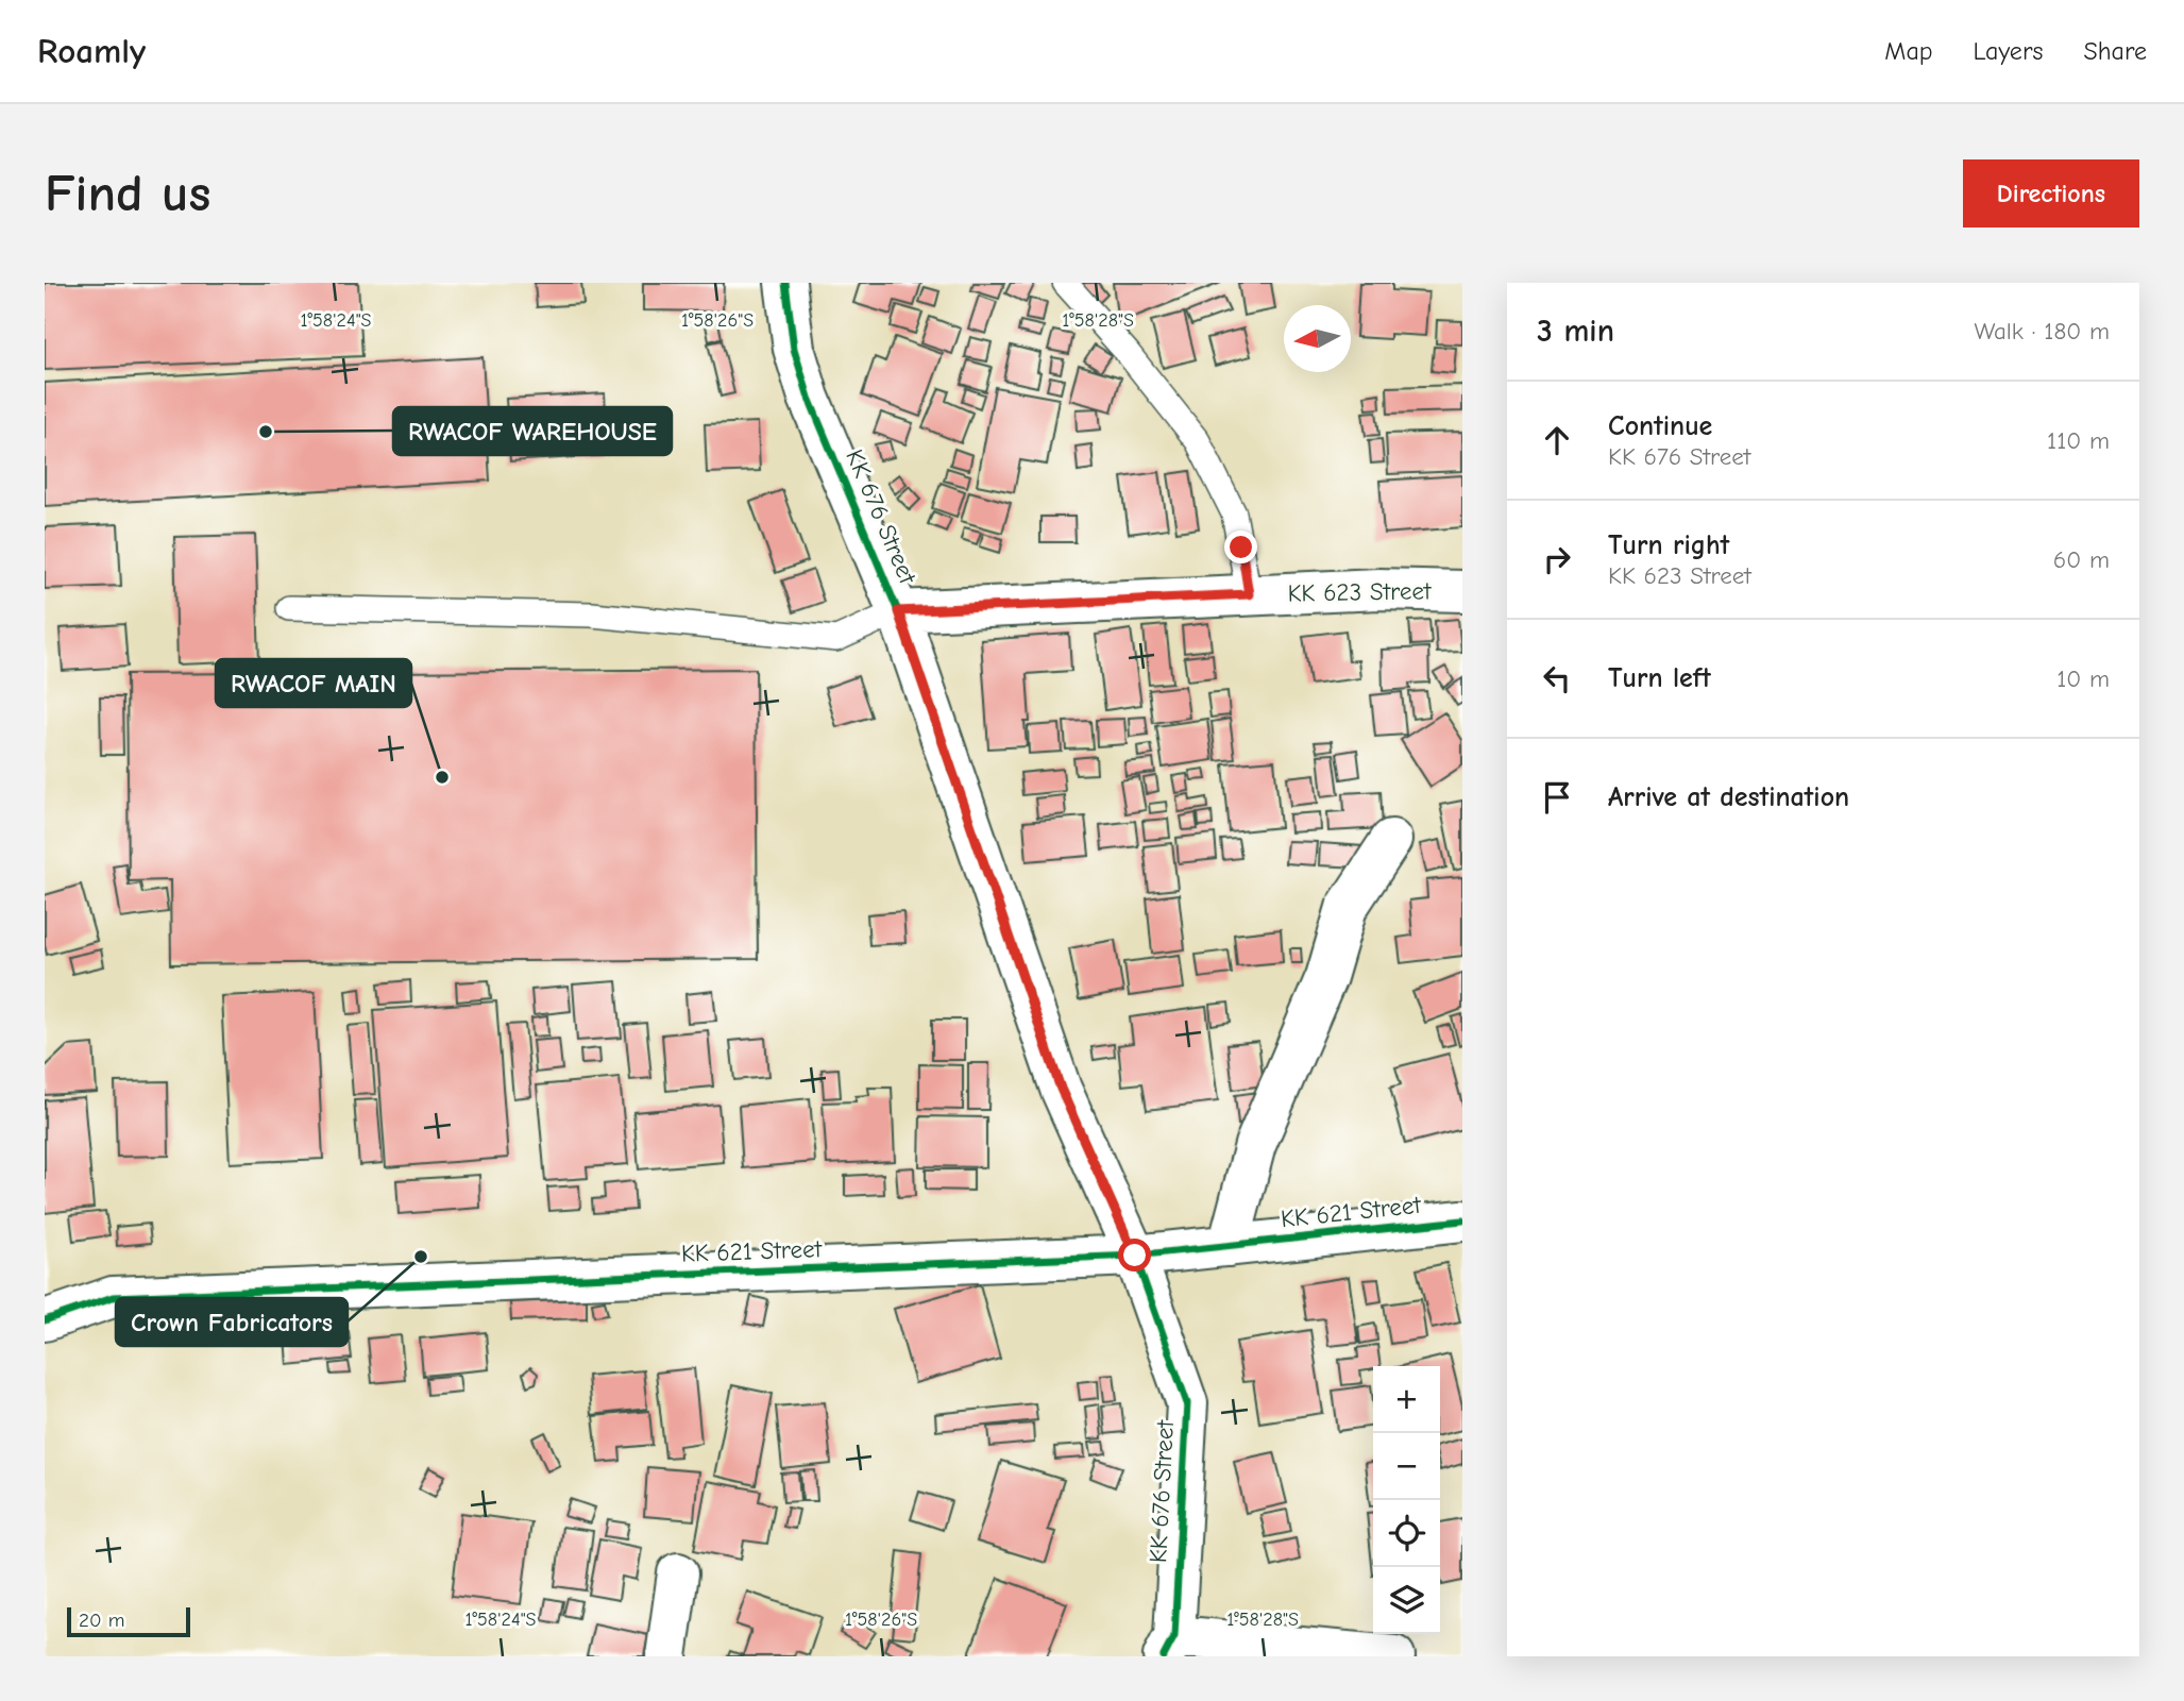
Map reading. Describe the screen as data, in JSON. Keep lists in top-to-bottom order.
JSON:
{
  "streets": {
    "street": ["KK 676 Street", "KK 623 Street", "KK 621 Street"]
  },
  "crossings": [
    ["KK 676 Street", "KK 623 Street"],
    ["KK 676 Street", "KK 621 Street"]
  ],
  "places": ["RWACOF WAREHOUSE", "RWACOF MAIN", "Crown Fabricators"],
  "scale_bar": "20 m",
  "north": "left",
  "page": {
    "header": "Roamly",
    "nav": ["Map", "Layers", "Share"],
    "buttons": "Directions",
    "title": "Find us",
    "heading": ["3 min", "Walk · 180 m"],
    "list": [
      ["Continue", "KK 676 Street", "110 m"],
      ["Turn right", "KK 623 Street", "60 m"],
      ["Turn left", "10 m"],
      "Arrive at destination"
    ],
    "map_buttons": ["+", "−"],
    "scale": "20 m"
  },
  "coordinates": ["1°58'24\"S", "1°58'26\"S", "1°58'28\"S"]
}
